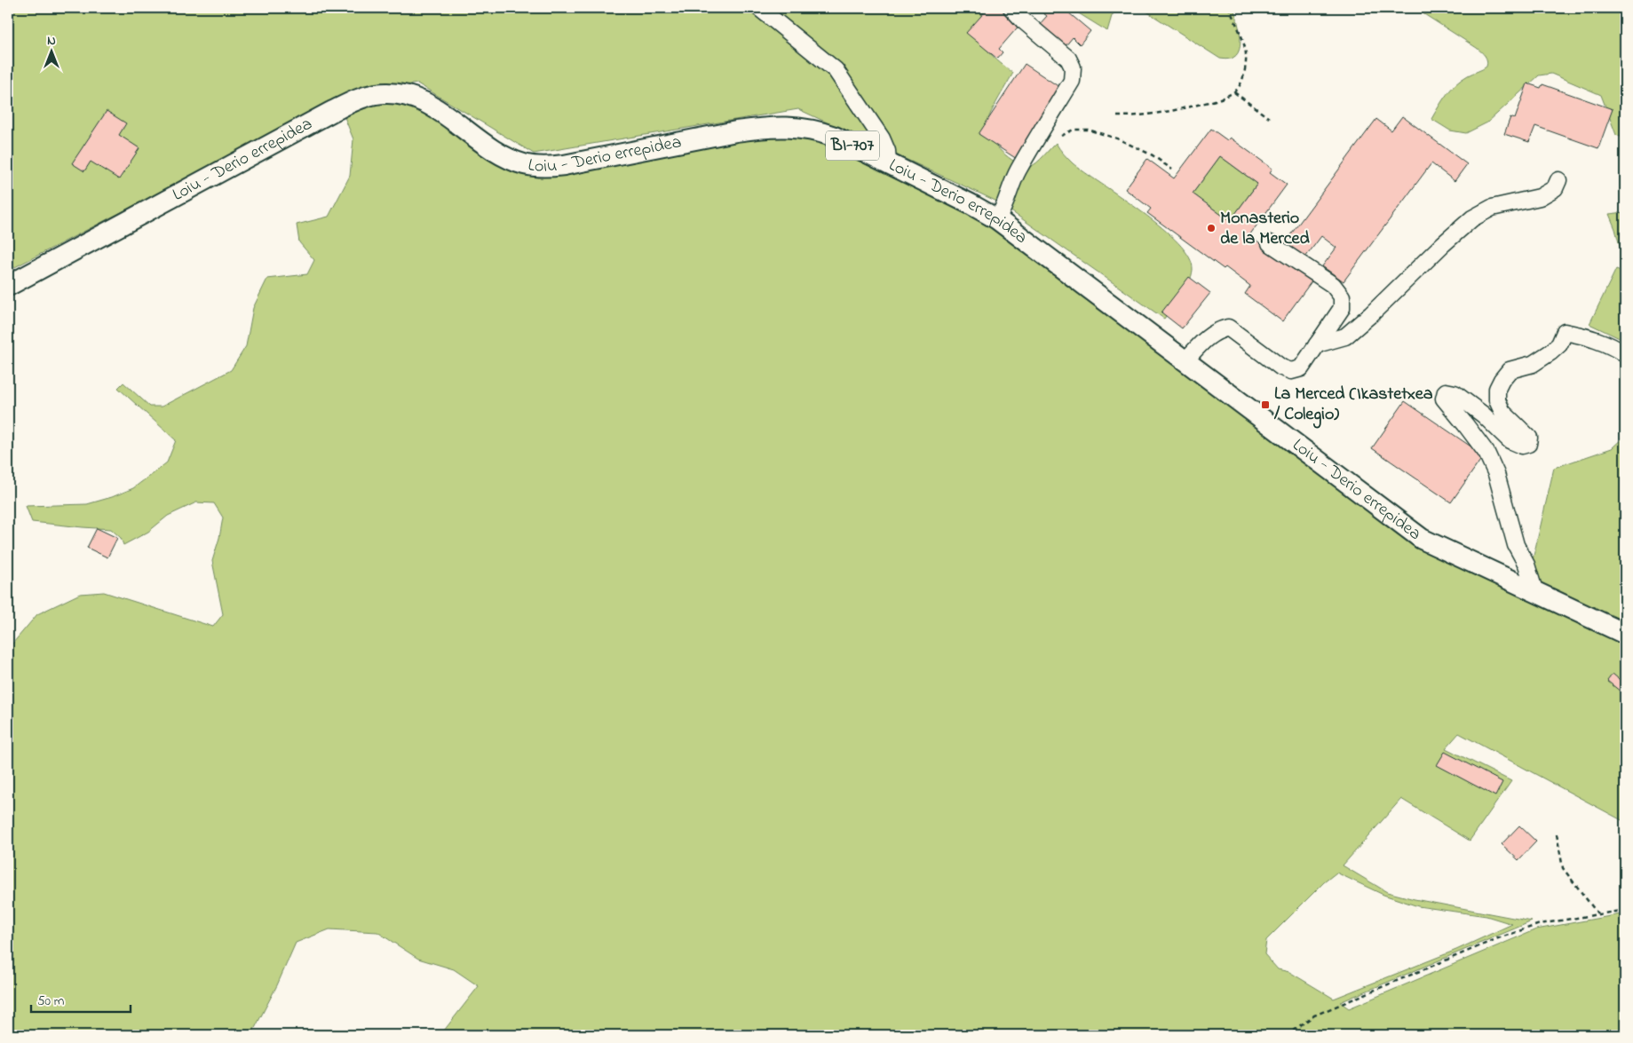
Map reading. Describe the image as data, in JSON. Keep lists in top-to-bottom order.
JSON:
{
  "streets": {
    "main road": ["BI-707", "Loiu - Derio errepidea"]
  },
  "places": {
    "other": ["Monasterio de la Merced"],
    "transit": ["La Merced (Ikastetxea / Colegio)"]
  },
  "scale_bar": "50 m",
  "north": "top"
}
